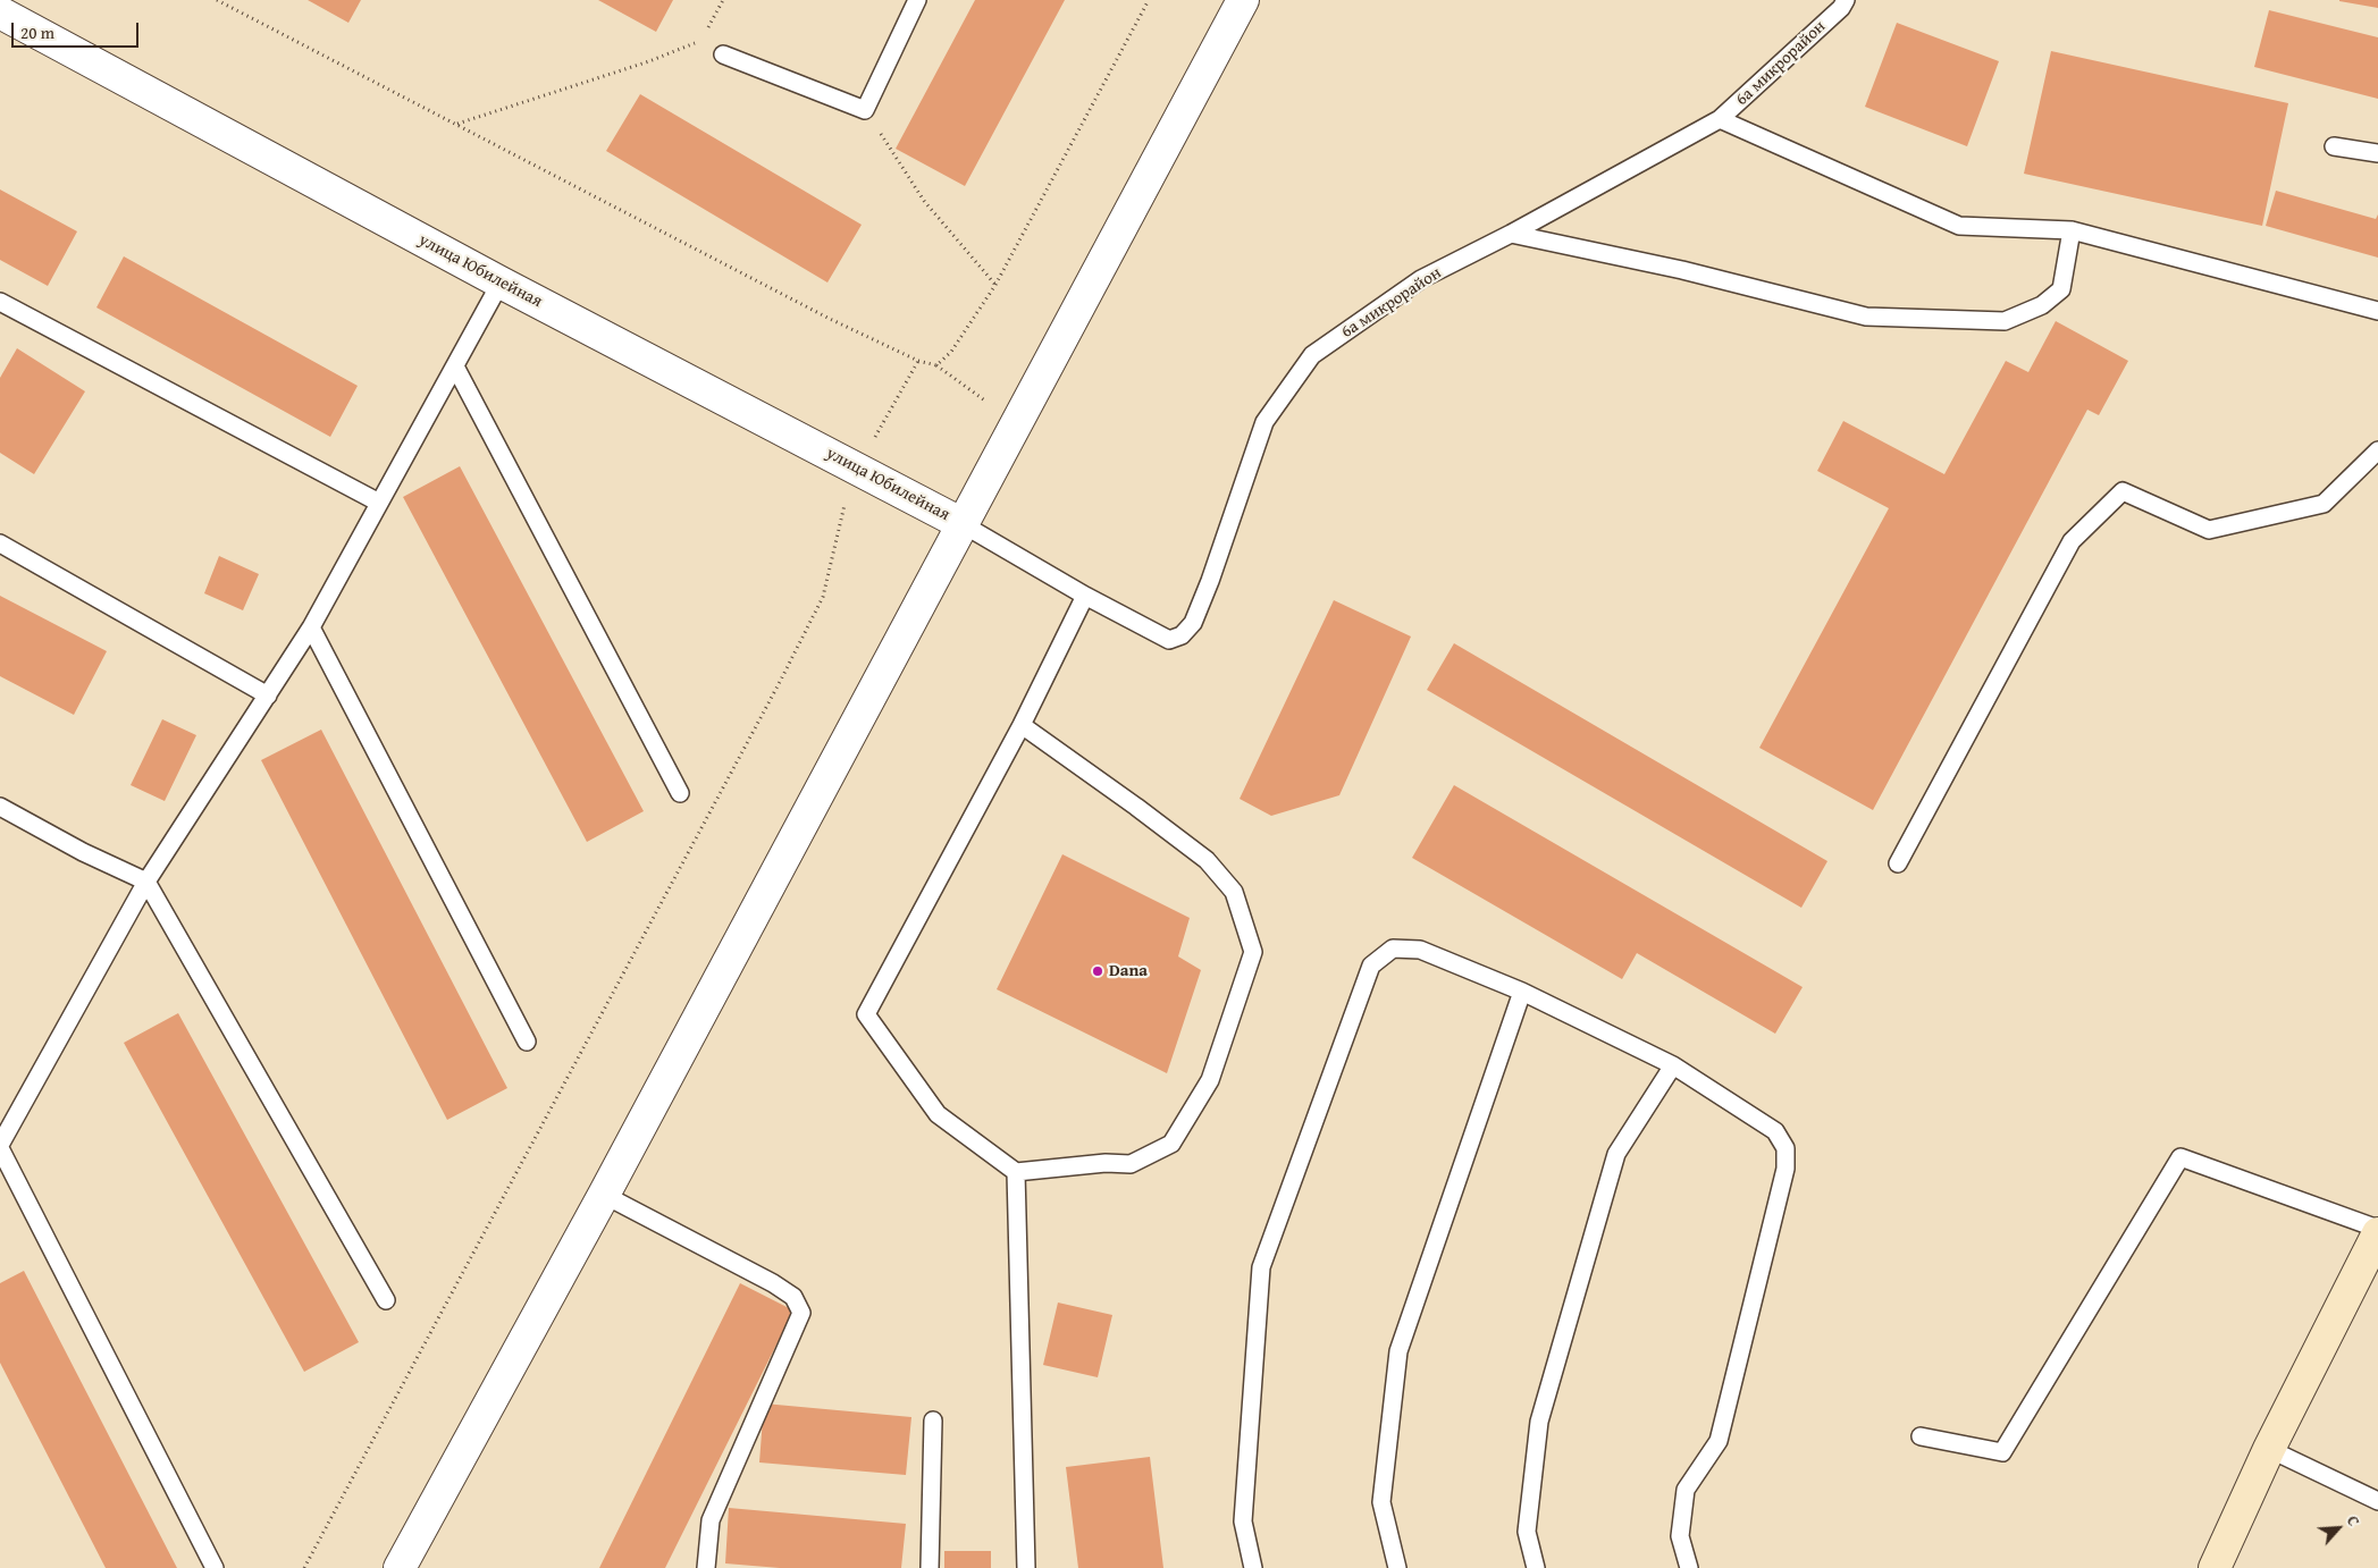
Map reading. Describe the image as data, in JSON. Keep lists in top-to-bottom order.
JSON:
{
  "streets": {
    "street": ["улица Юбилейная"],
    "lane": ["6а микрорайон"]
  },
  "crossings": [
    ["6а микрорайон", "улица Юбилейная"]
  ],
  "places": ["Dana"],
  "scale_bar": "20 m",
  "north": "top right"
}
